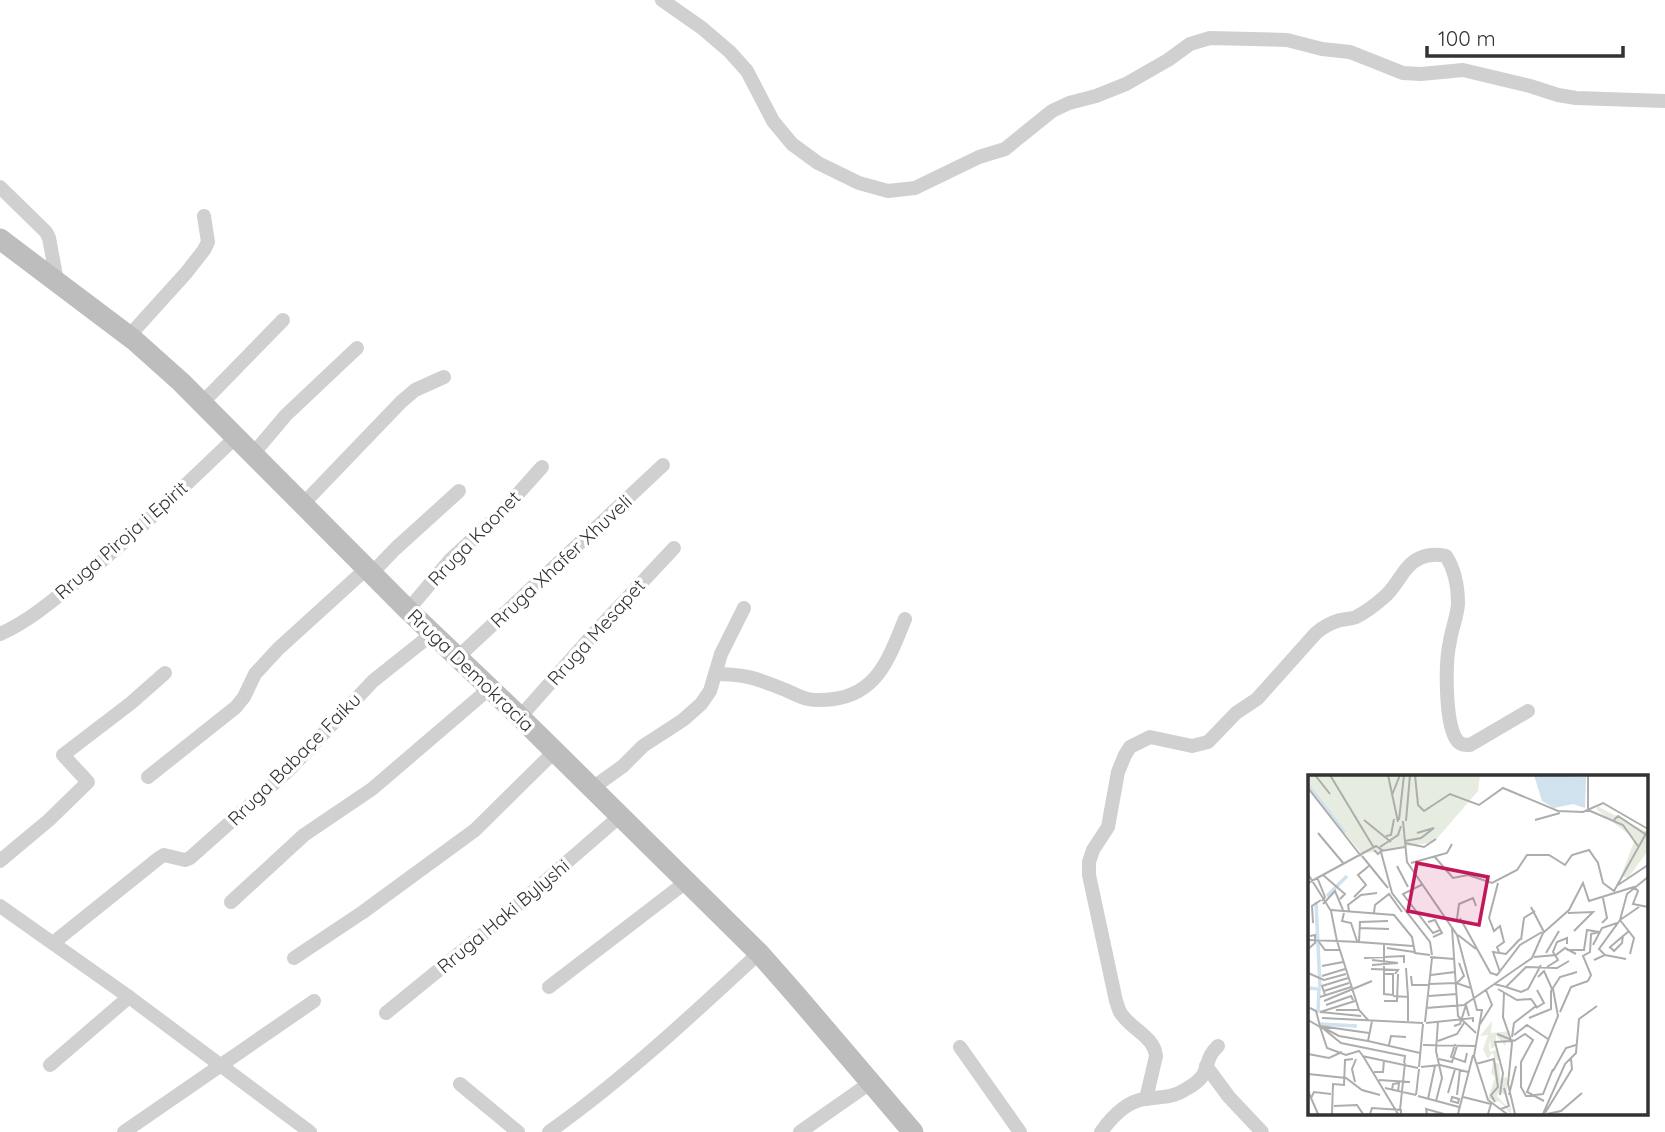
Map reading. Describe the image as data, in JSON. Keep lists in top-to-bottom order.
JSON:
{
  "streets": {
    "main road": ["Rruga Demokracia"],
    "street": [
      "Rruga Kaonet",
      "Rruga Piroja i Epirit",
      "Rruga Xhafer Xhuveli",
      "Rruga Mesapet",
      "Rruga Babaçe Faiku",
      "Rruga Haki Bylyshi"
    ]
  },
  "crossings": [
    ["Rruga Kaonet", "Rruga Demokracia"],
    ["Rruga Piroja i Epirit", "Rruga Demokracia"],
    ["Rruga Xhafer Xhuveli", "Rruga Demokracia"],
    ["Rruga Mesapet", "Rruga Demokracia"],
    ["Rruga Demokracia", "Rruga Babaçe Faiku"],
    ["Rruga Demokracia", "Rruga Haki Bylyshi"]
  ],
  "scale_bar": "100 m"
}
